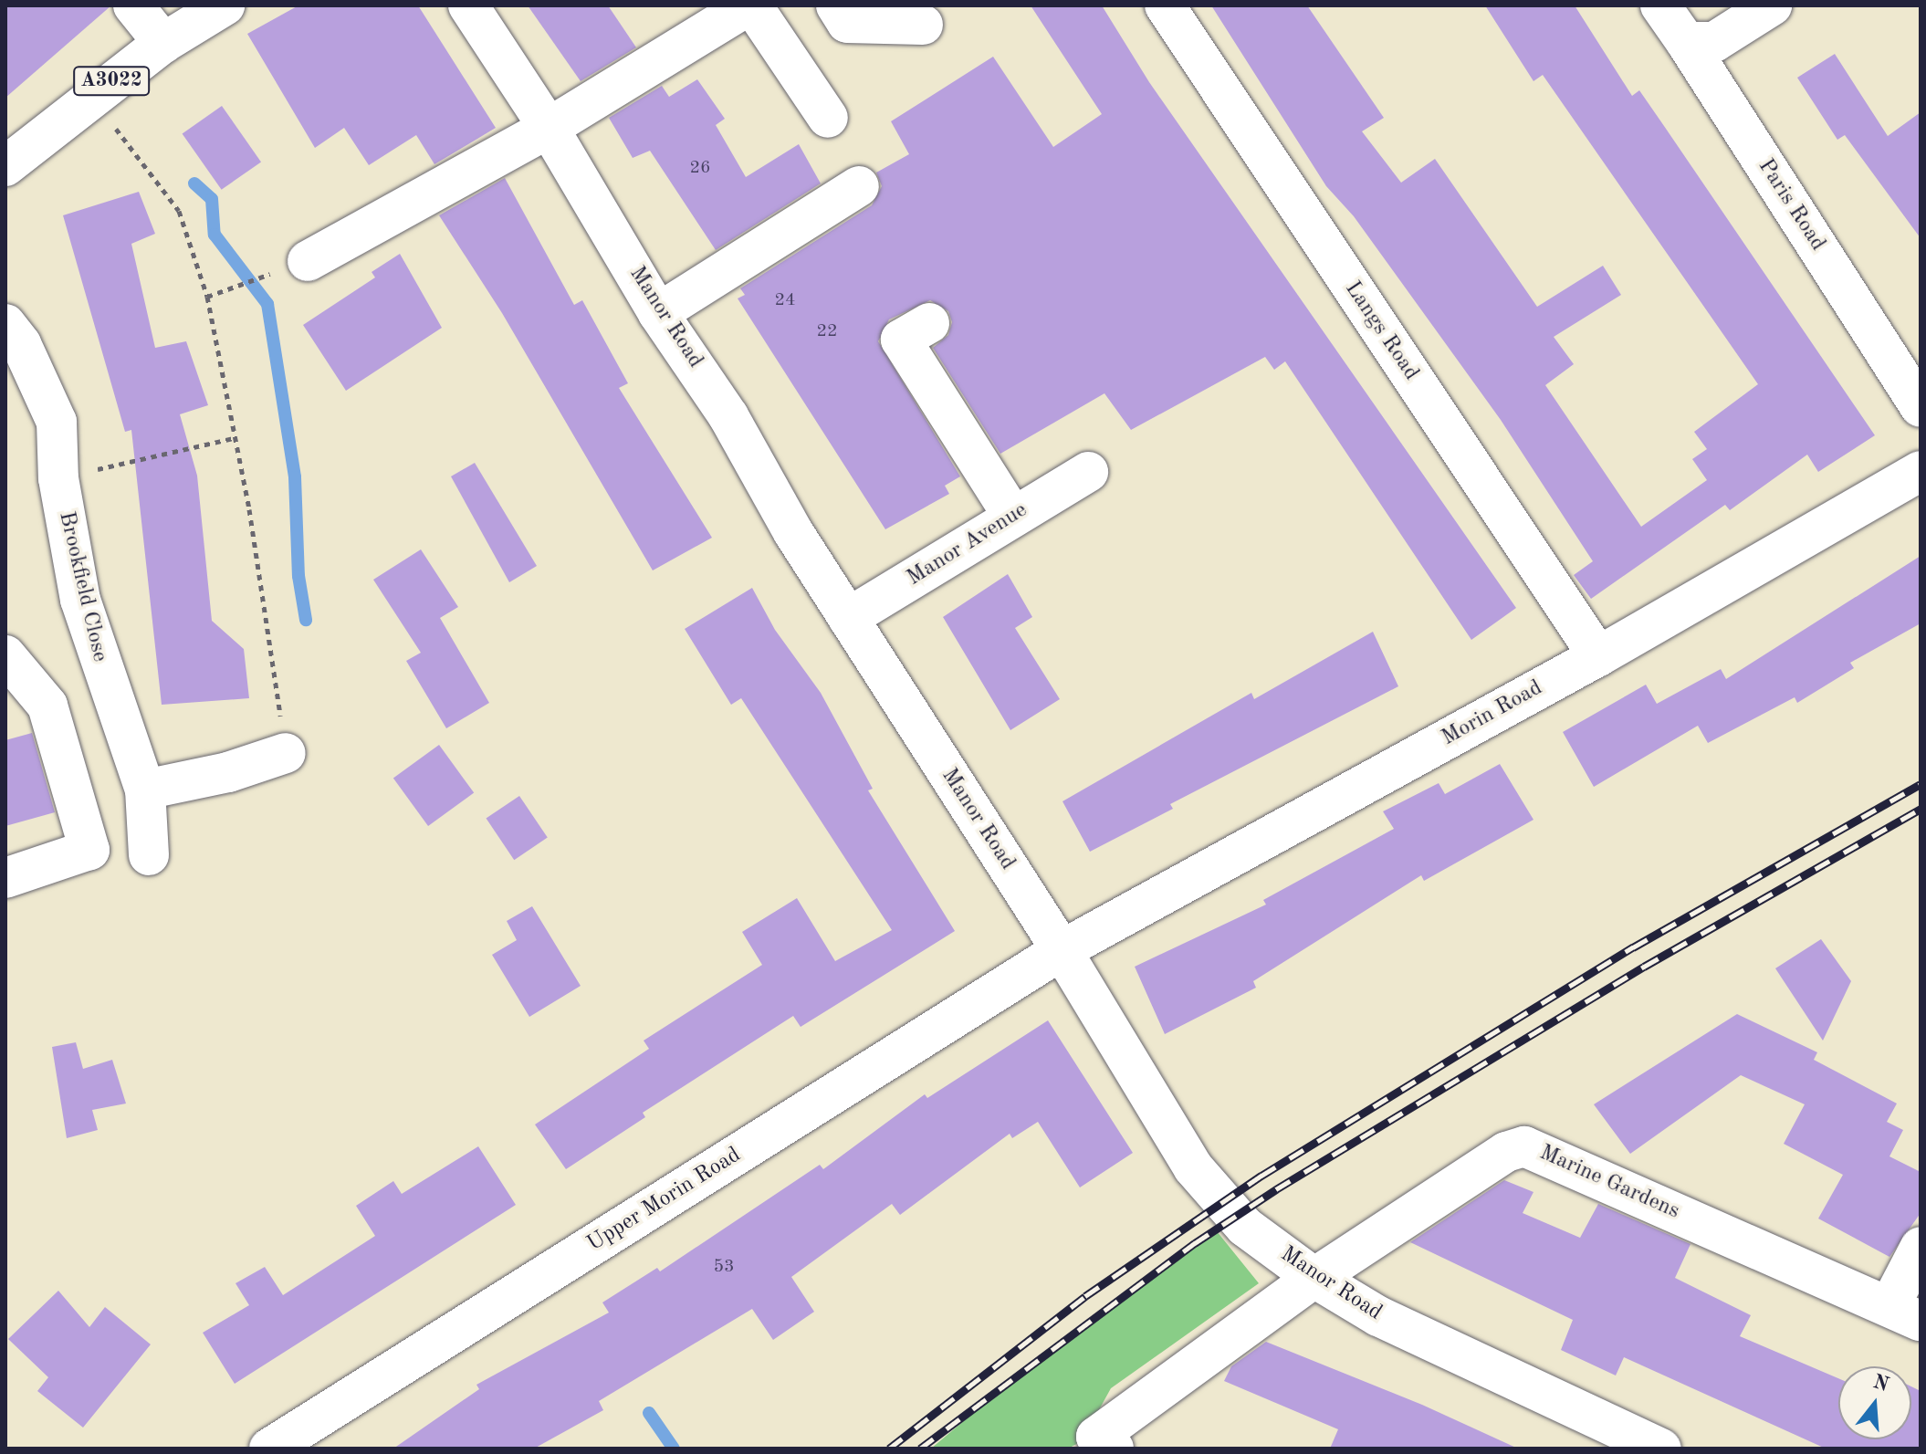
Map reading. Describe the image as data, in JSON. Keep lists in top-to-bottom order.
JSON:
{
  "streets": {
    "street": [
      "A3022",
      "Paris Road",
      "Manor Road",
      "Langs Road",
      "Manor Avenue",
      "Brookfield Close",
      "Morin Road",
      "Marine Gardens",
      "Upper Morin Road"
    ]
  },
  "crossings": [
    ["Manor Road", "Manor Avenue"],
    ["Manor Road", "Morin Road"],
    ["Manor Road", "Marine Gardens"],
    ["Manor Road", "Upper Morin Road"],
    ["Langs Road", "Morin Road"],
    ["Morin Road", "Upper Morin Road"]
  ],
  "house_numbers": [
    "26",
    "24",
    "22",
    "53"
  ],
  "north": "top"
}
